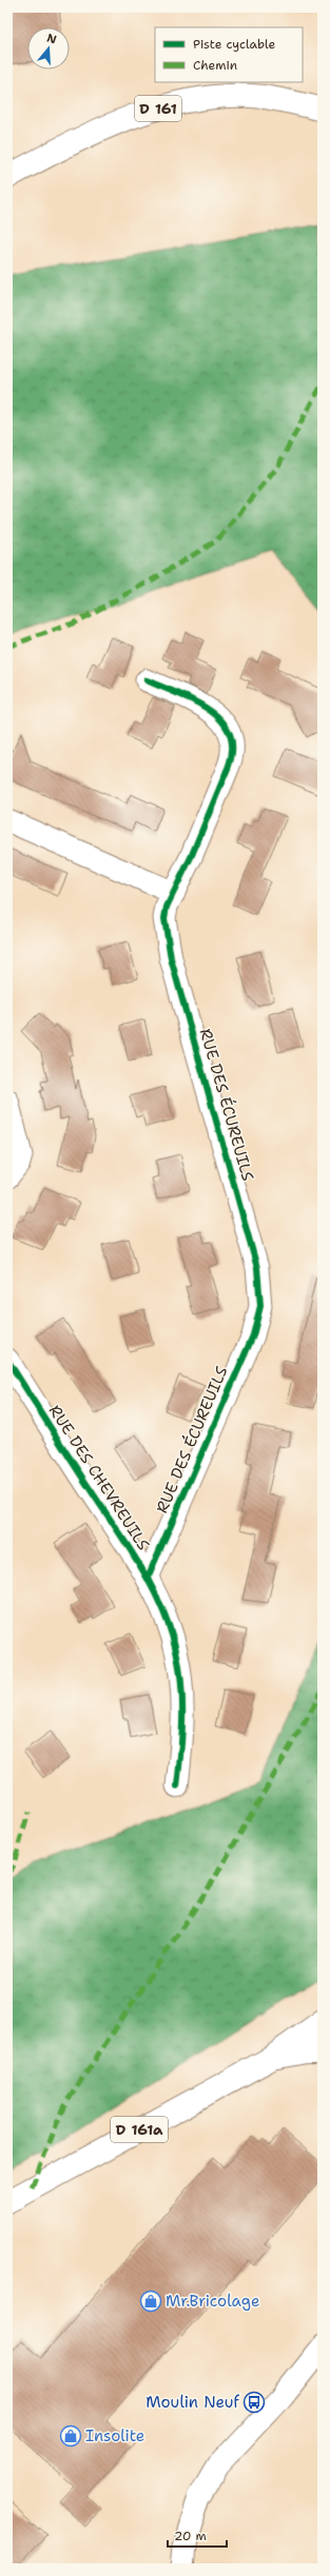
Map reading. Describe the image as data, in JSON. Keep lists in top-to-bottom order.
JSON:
{
  "streets": {
    "main road": ["D 161", "D 161a"],
    "street": ["RUE DES ÉCUREUILS", "RUE DES CHEVREUILS"]
  },
  "crossings": [
    ["RUE DES ÉCUREUILS", "RUE DES CHEVREUILS"]
  ],
  "places": {
    "shop": ["Mr.Bricolage", "Insolite"],
    "bus stop": ["Moulin Neuf"]
  },
  "legend": ["Piste cyclable", "Chemin"],
  "scale_bar": "20 m",
  "north": "top"
}
